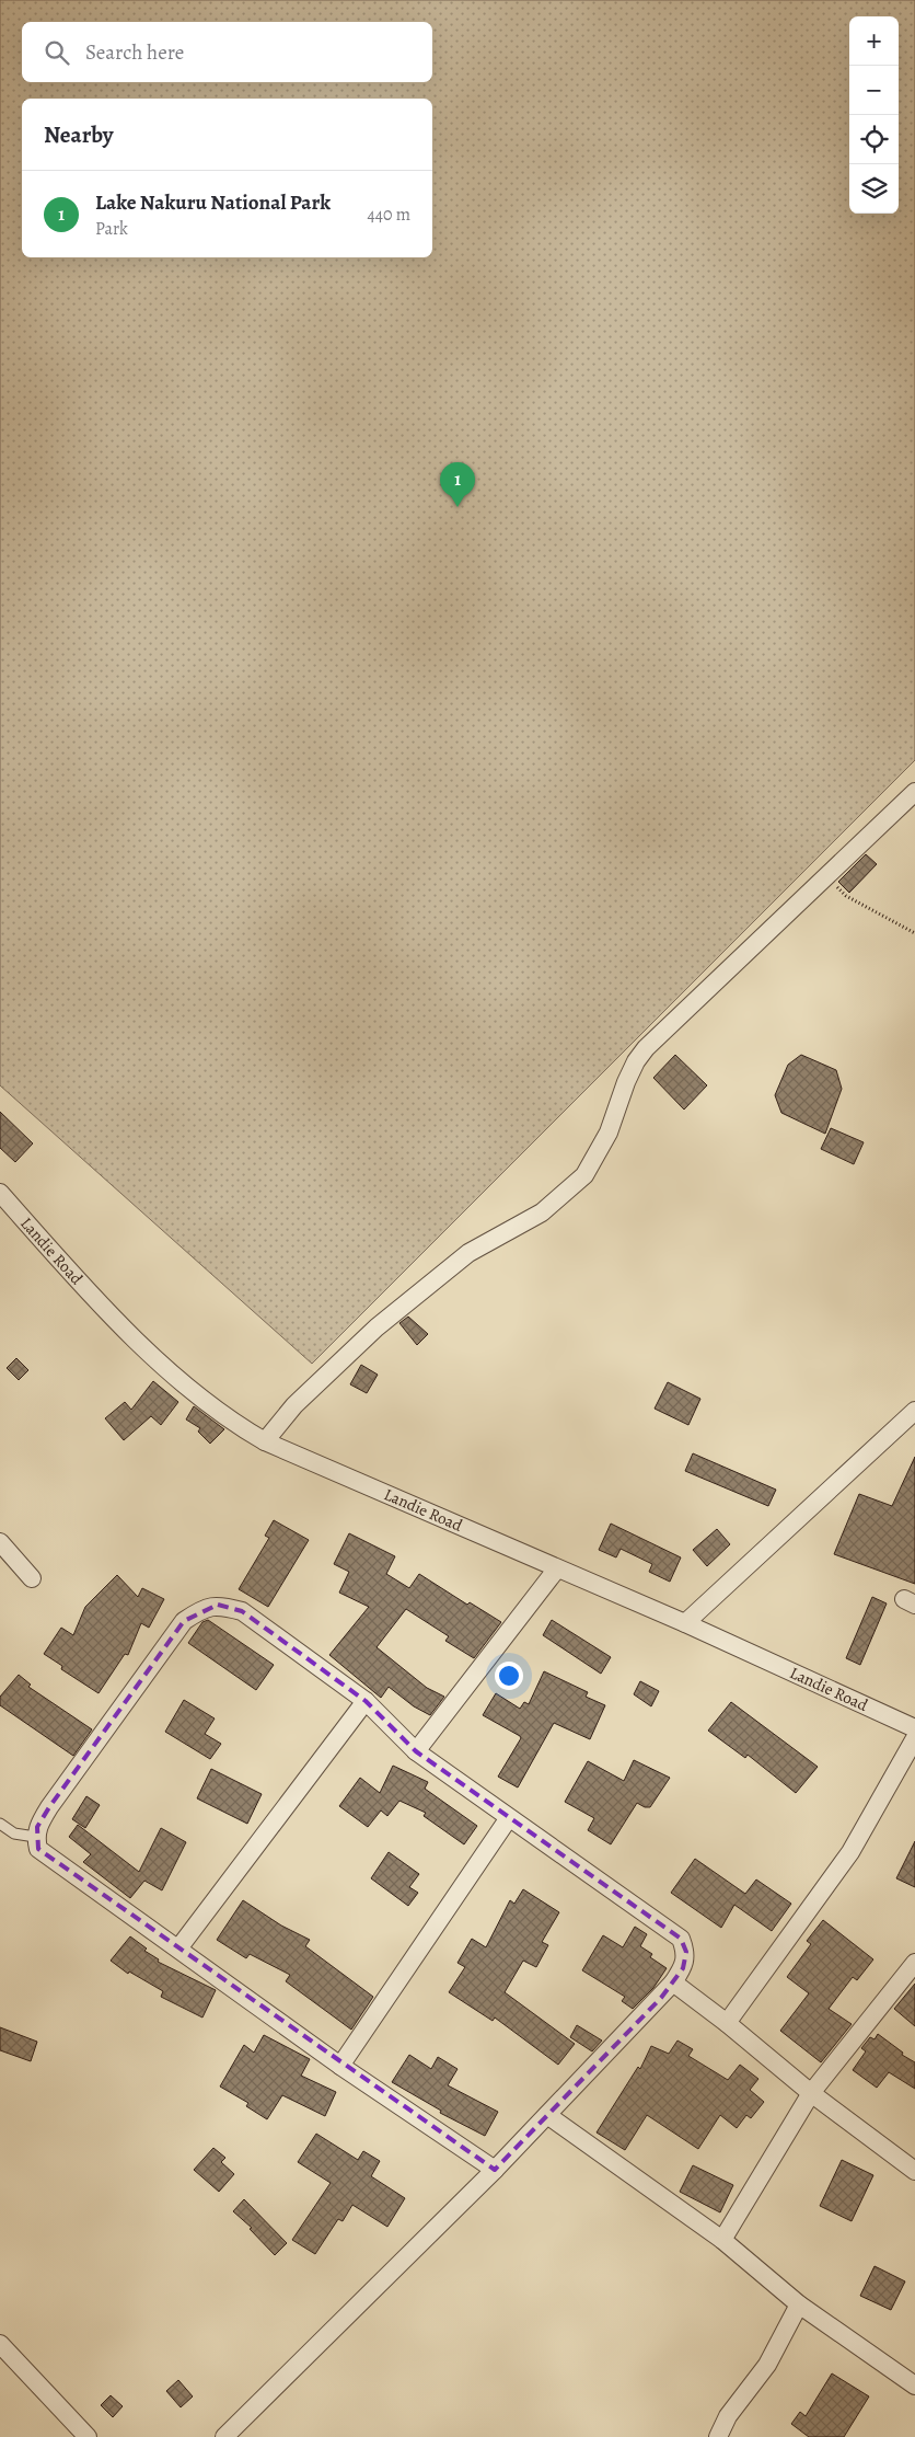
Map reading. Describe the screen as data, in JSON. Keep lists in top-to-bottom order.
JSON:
{
  "streets": {
    "street": ["Landie Road"]
  },
  "page": {
    "map_buttons": ["+", "−"],
    "search": "Search here",
    "heading": "Nearby",
    "list": [
      {
        "mark": "1",
        "name": "Lake Nakuru National Park",
        "note": "Park",
        "value": "440 m"
      }
    ],
    "pins": "1"
  }
}
